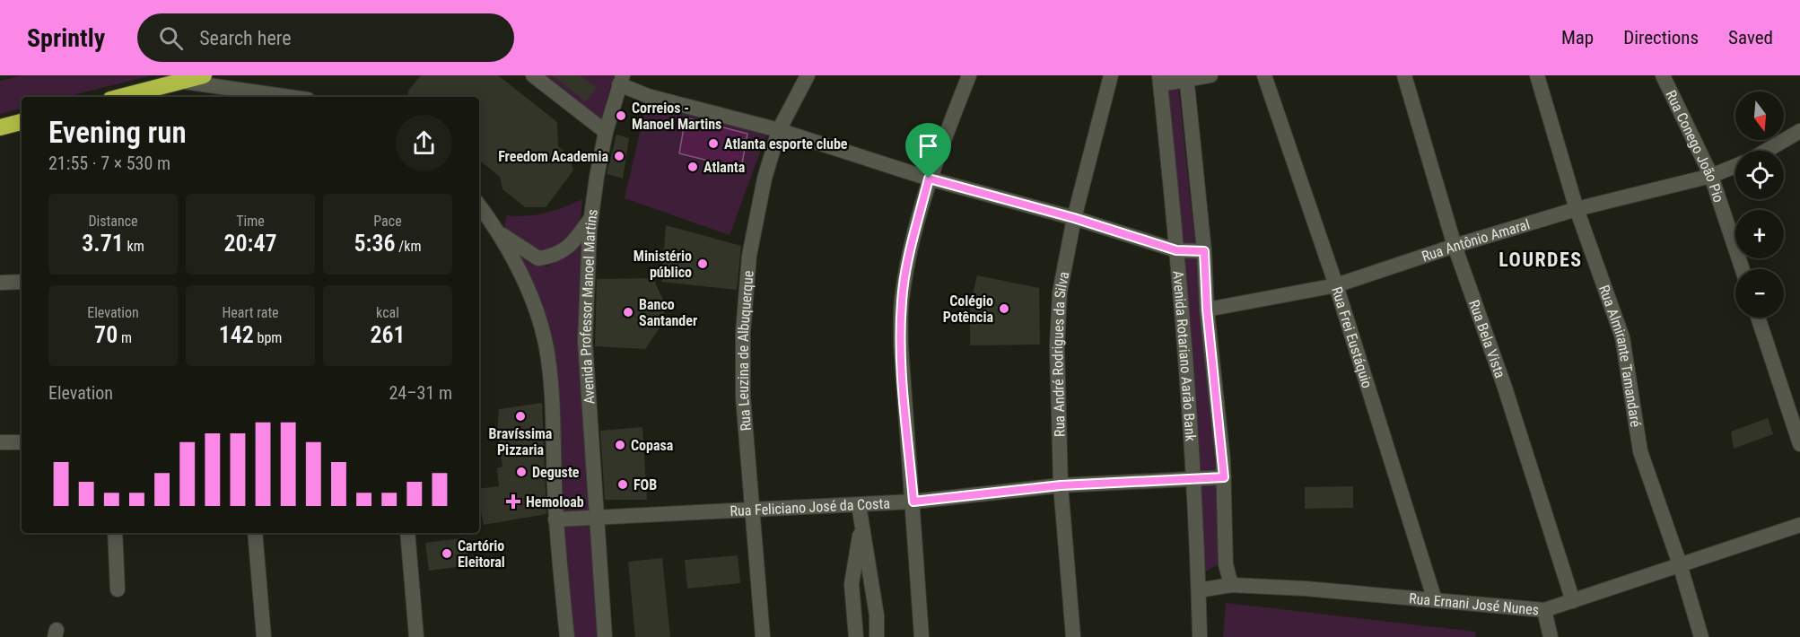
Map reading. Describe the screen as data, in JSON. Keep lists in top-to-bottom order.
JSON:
{
  "streets": {
    "street": [
      "Rua Conego João Pio",
      "Rua Antônio Amaral",
      "Avenida Professor Manoel Martins",
      "Rua Frei Eustáquio",
      "Rua Bela Vista",
      "Rua Leuzina de Albuquerque",
      "Rua André Rodrigues da Silva",
      "Avenida Rotariano Aarão Bank",
      "Rua Almirante Tamandaré",
      "Rua Feliciano José da Costa",
      "Rua Ernani José Nunes"
    ]
  },
  "crossings": [
    ["Rua Conego João Pio", "Rua Antônio Amaral"],
    ["Rua Antônio Amaral", "Rua Frei Eustáquio"],
    ["Rua Antônio Amaral", "Rua Bela Vista"],
    ["Rua Antônio Amaral", "Avenida Rotariano Aarão Bank"],
    ["Rua Antônio Amaral", "Rua Almirante Tamandaré"],
    ["Avenida Professor Manoel Martins", "Rua Feliciano José da Costa"],
    ["Rua Frei Eustáquio", "Rua Ernani José Nunes"],
    ["Rua Bela Vista", "Rua Ernani José Nunes"],
    ["Rua Leuzina de Albuquerque", "Rua Feliciano José da Costa"],
    ["Rua André Rodrigues da Silva", "Rua Feliciano José da Costa"],
    ["Avenida Rotariano Aarão Bank", "Rua Feliciano José da Costa"],
    ["Avenida Rotariano Aarão Bank", "Rua Ernani José Nunes"],
    ["Rua Almirante Tamandaré", "Rua Ernani José Nunes"]
  ],
  "districts": ["LOURDES"],
  "places": {
    "other": [
      "Correios - Manoel Martins",
      "Atlanta esporte clube",
      "Freedom Academia",
      "Atlanta",
      "Ministério público",
      "Colégio Potência",
      "Banco Santander",
      "Bravíssima Pizzaria",
      "Copasa",
      "Deguste",
      "FOB",
      "Cartório Eleitoral"
    ],
    "health": ["Hemoloab"]
  },
  "north": "bottom",
  "page": {
    "header": "Sprintly",
    "search": "Search here",
    "nav": ["Map", "Directions", "Saved"],
    "map_buttons": ["+", "−"],
    "heading": ["Evening run", "21:55 · 7 × 530 m"],
    "stats": [
      ["Distance", "3.71 km"],
      ["Time", "20:47"],
      ["Pace", "5:36 /km"],
      ["Elevation", "70 m"],
      ["Heart rate", "142 bpm"],
      ["kcal", "261"]
    ],
    "chart": ["Elevation", "24–31 m"]
  }
}
